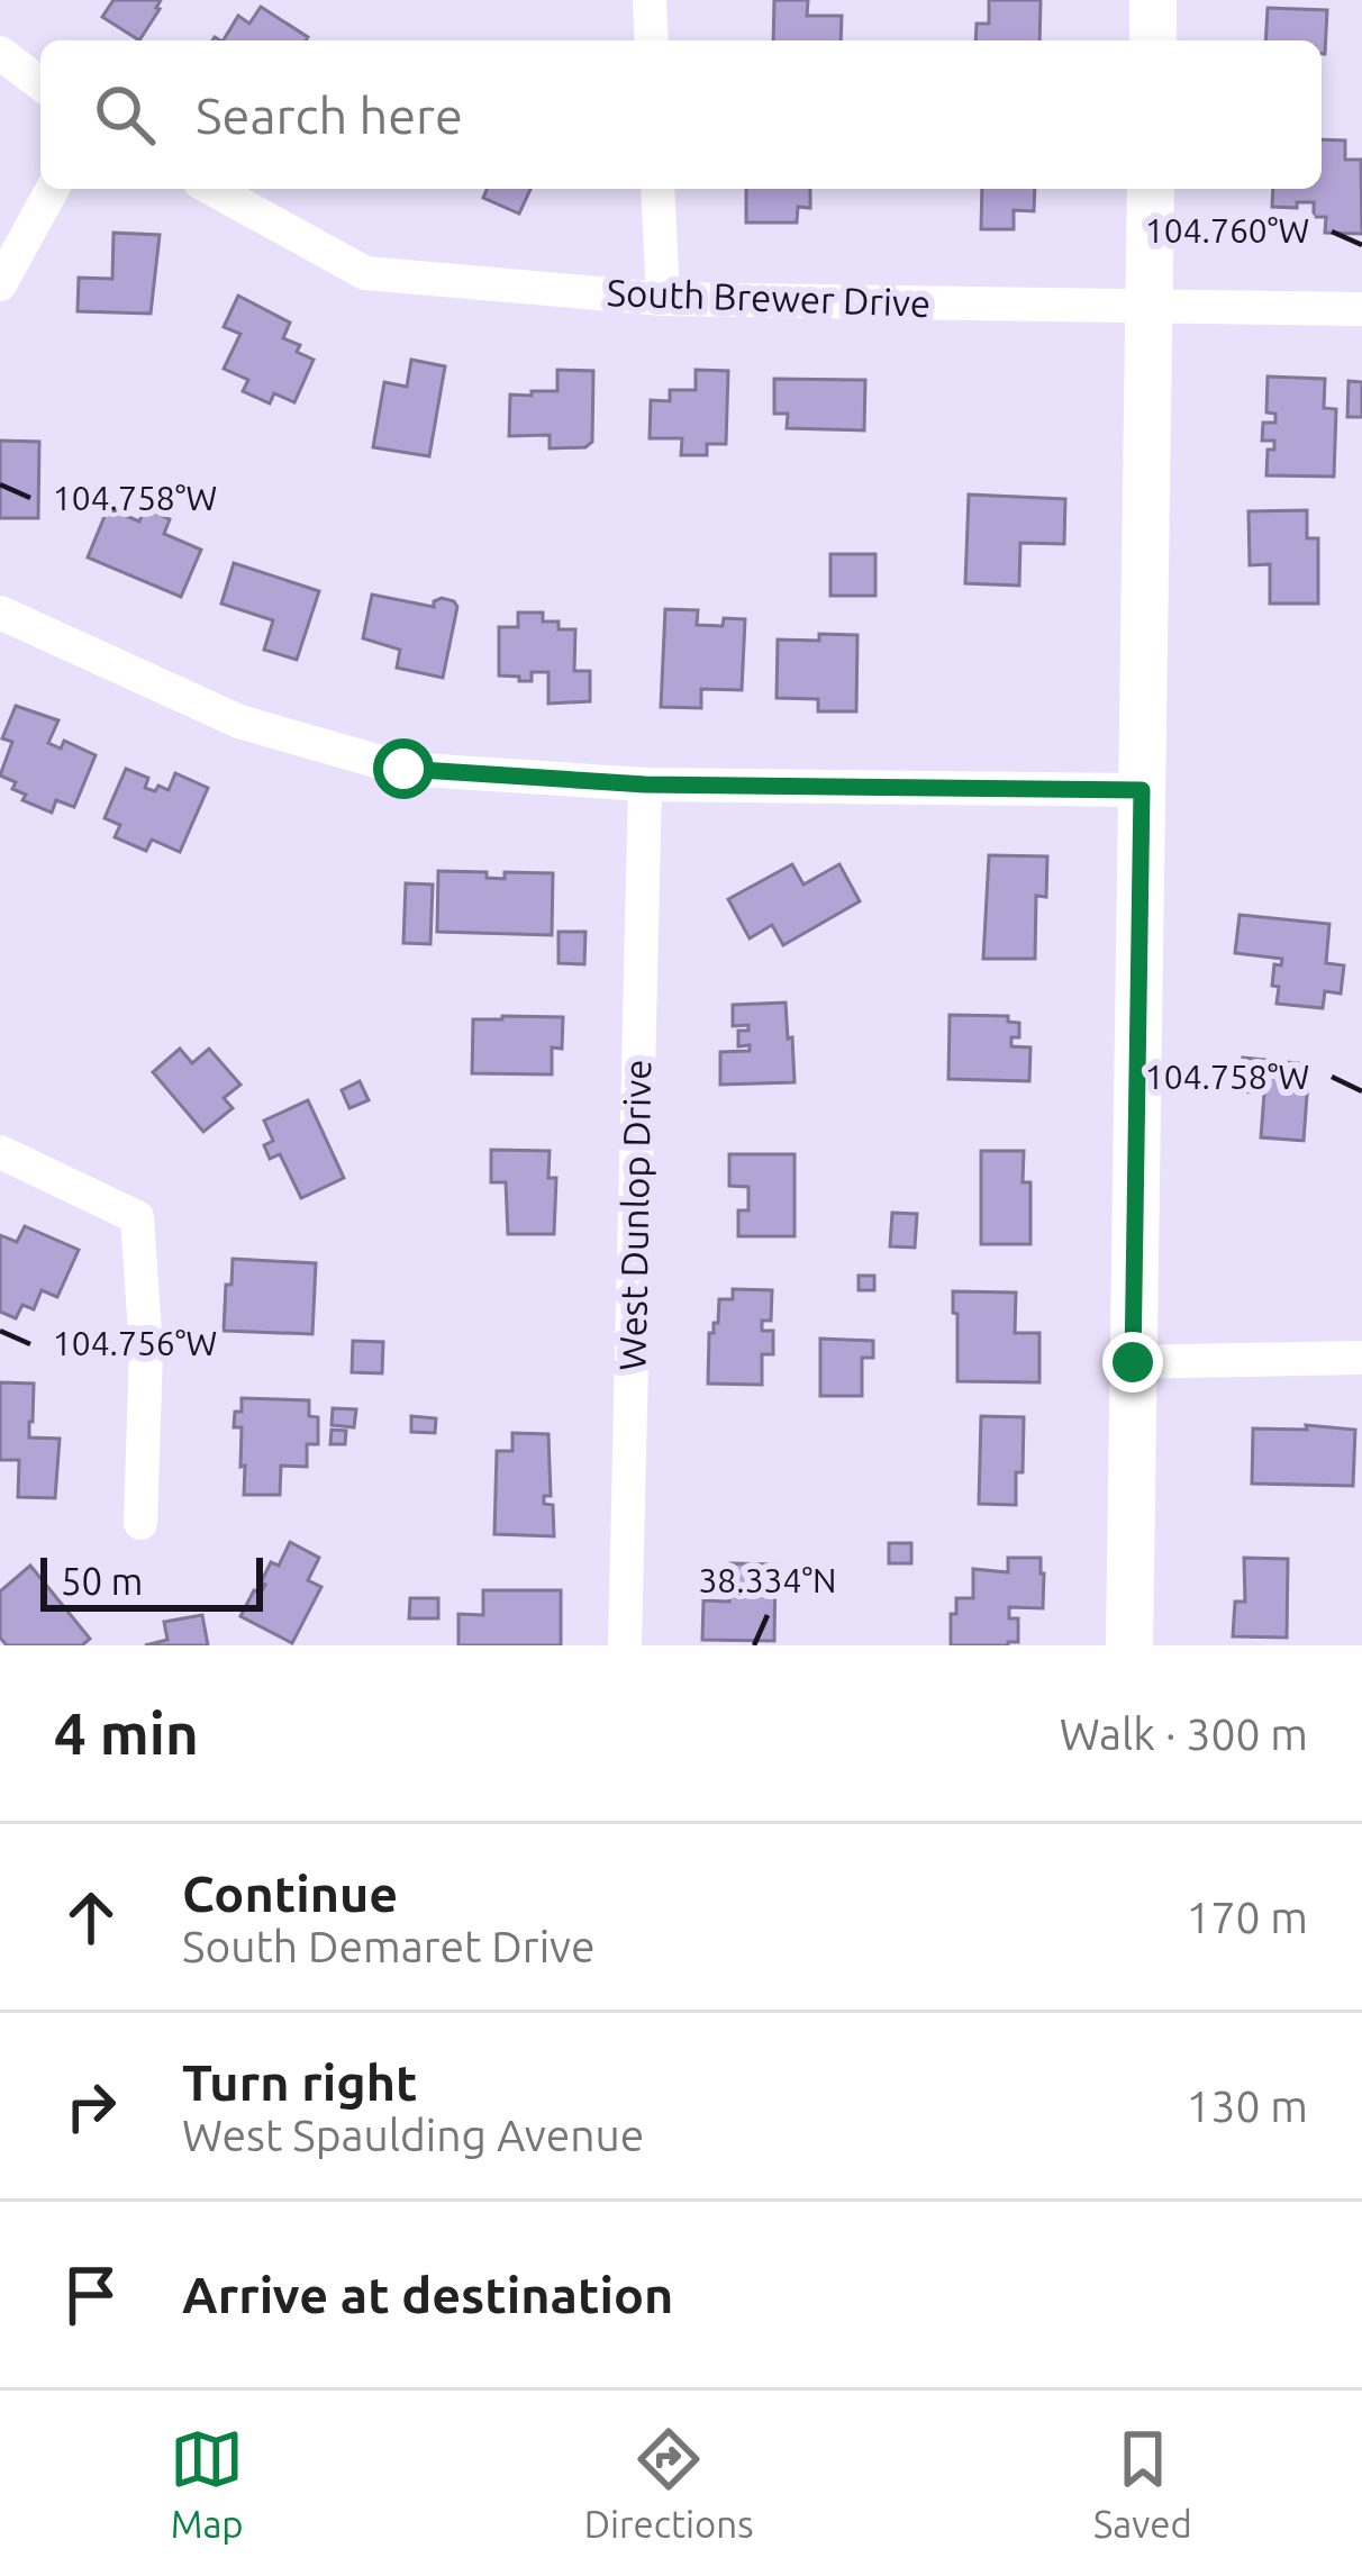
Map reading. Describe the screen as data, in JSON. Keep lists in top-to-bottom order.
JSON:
{
  "streets": {
    "street": ["South Brewer Drive", "West Dunlop Drive"]
  },
  "scale_bar": "50 m",
  "page": {
    "search": "Search here",
    "scale": "50 m",
    "heading": ["4 min", "Walk · 300 m"],
    "list": [
      ["Continue", "South Demaret Drive", "170 m"],
      ["Turn right", "West Spaulding Avenue", "130 m"],
      "Arrive at destination"
    ],
    "nav": ["Map", "Directions", "Saved"]
  },
  "coordinates": [
    "104.760°W",
    "104.758°W",
    "104.756°W",
    "38.334°N"
  ]
}
